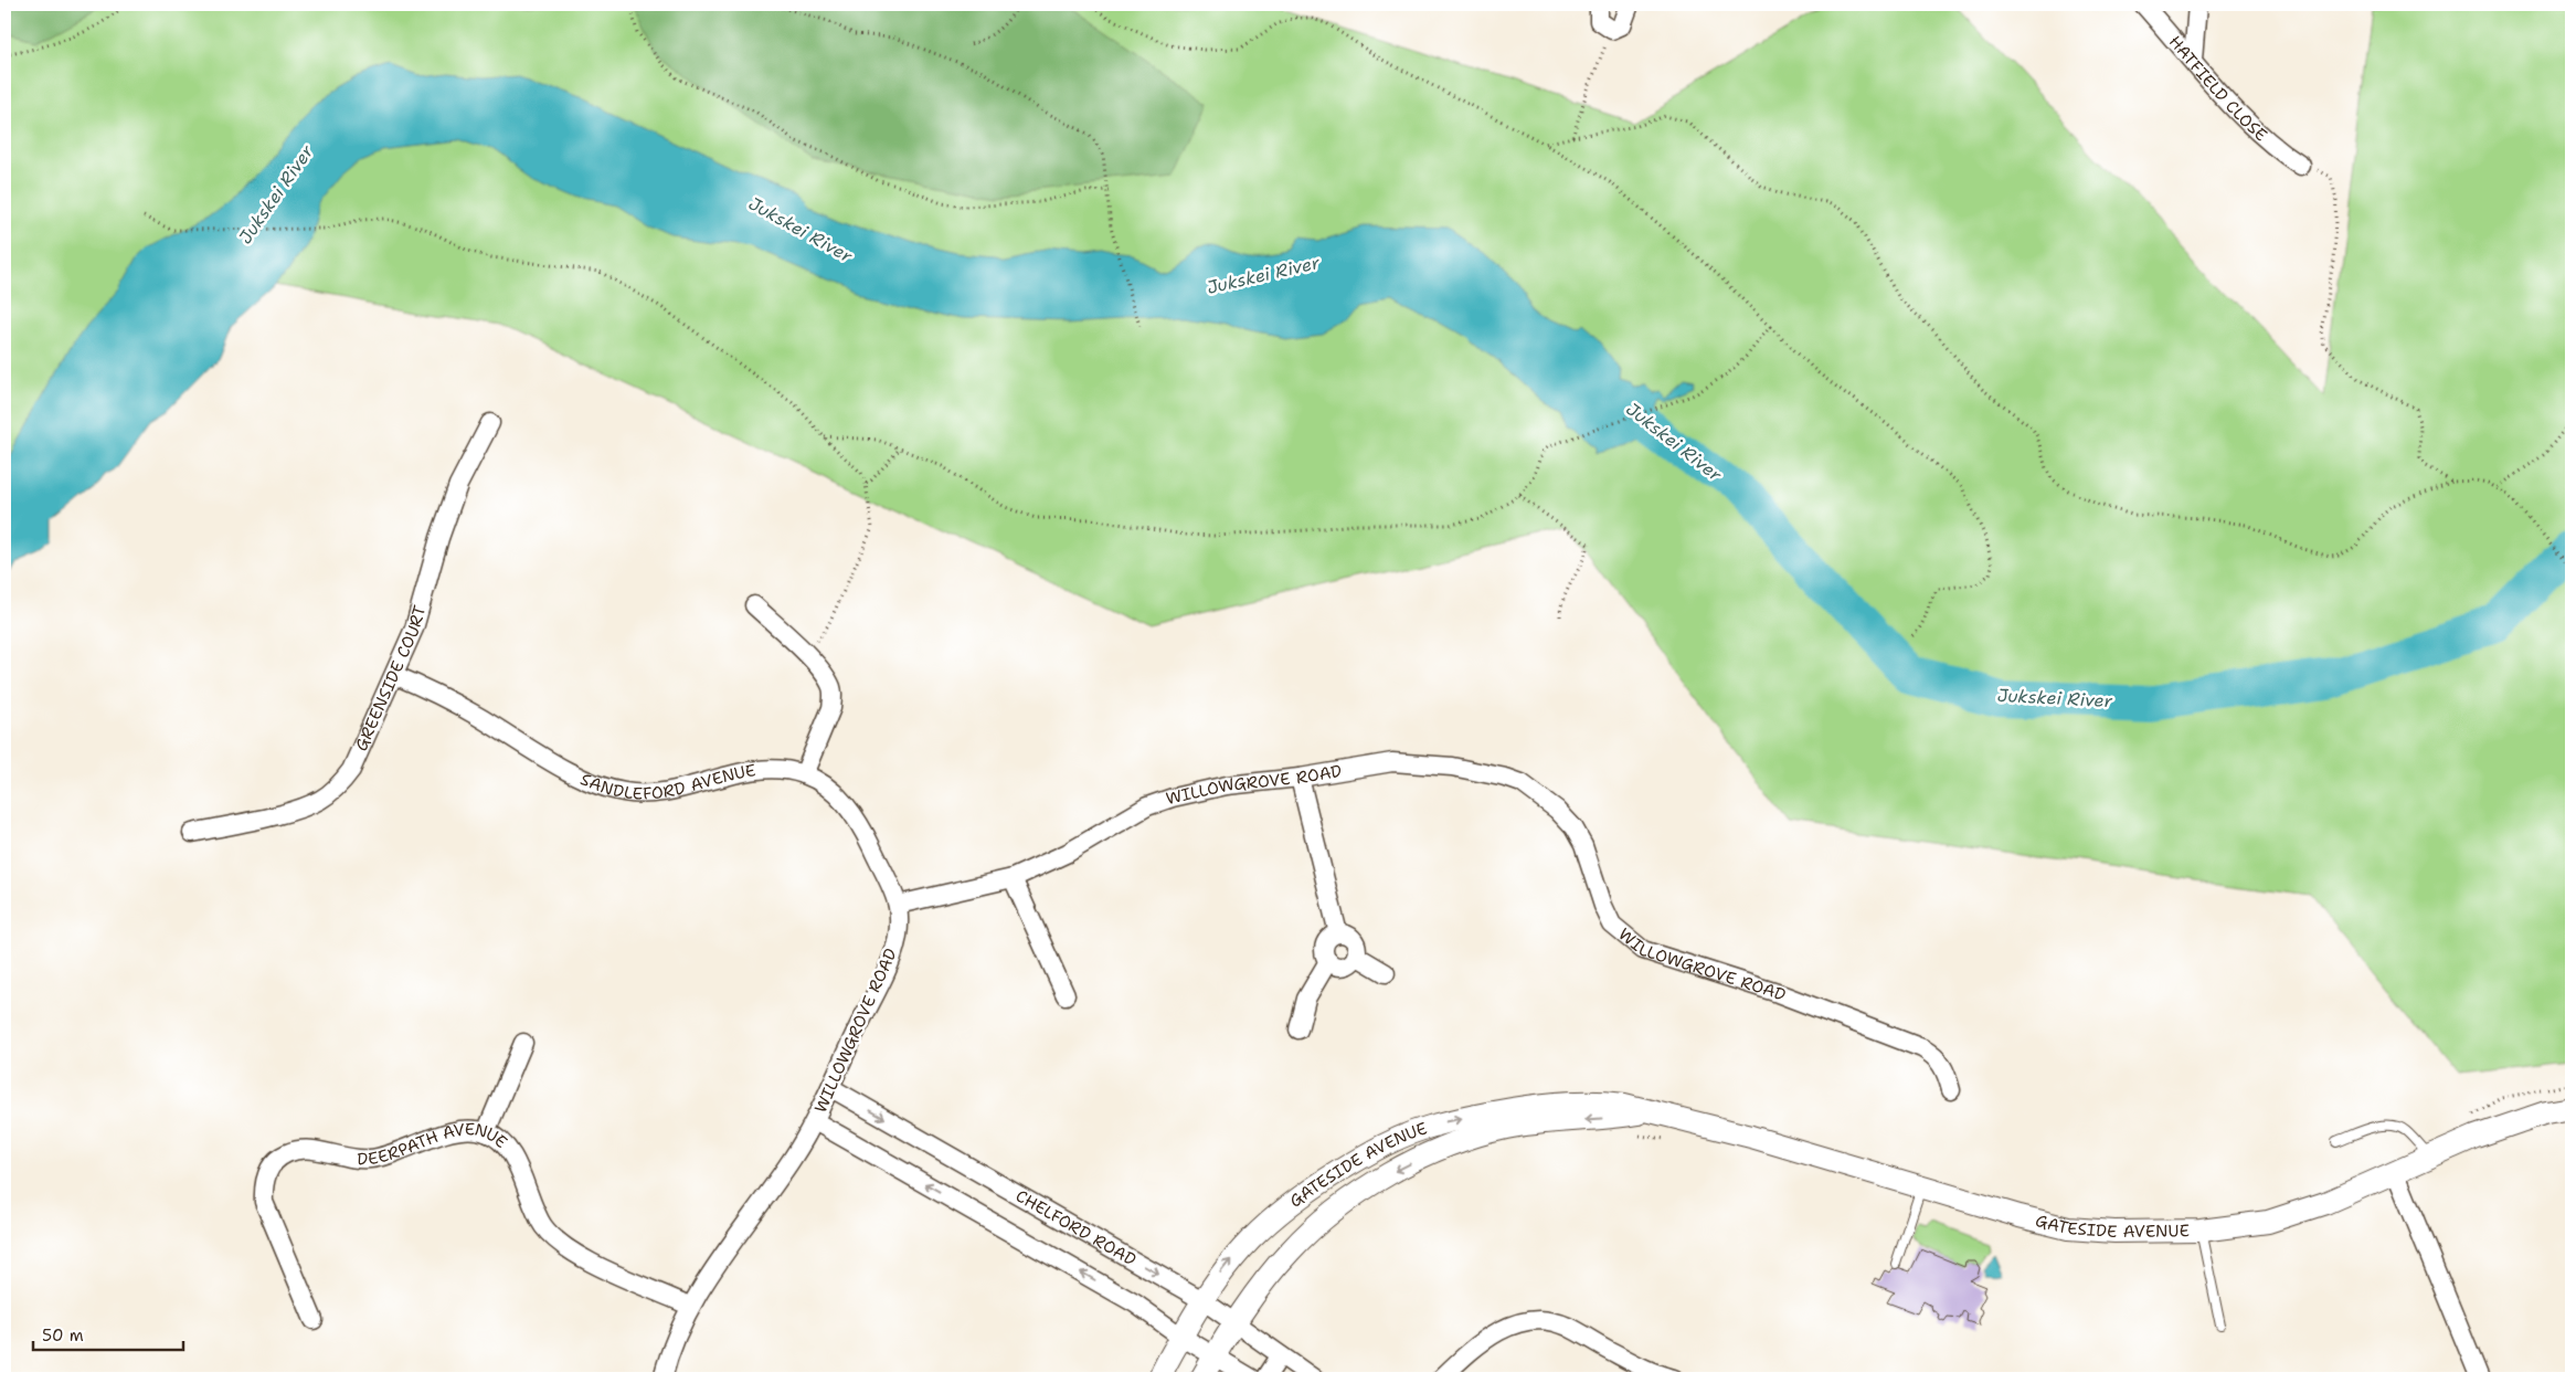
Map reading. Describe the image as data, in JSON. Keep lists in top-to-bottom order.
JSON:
{
  "streets": {
    "street": [
      "HATFIELD CLOSE",
      "GREENSIDE COURT",
      "SANDLEFORD AVENUE",
      "WILLOWGROVE ROAD",
      "DEERPATH AVENUE",
      "GATESIDE AVENUE",
      "CHELFORD ROAD"
    ]
  },
  "crossings": [
    ["GREENSIDE COURT", "SANDLEFORD AVENUE"],
    ["SANDLEFORD AVENUE", "WILLOWGROVE ROAD"],
    ["WILLOWGROVE ROAD", "DEERPATH AVENUE"],
    ["WILLOWGROVE ROAD", "CHELFORD ROAD"],
    ["GATESIDE AVENUE", "CHELFORD ROAD"]
  ],
  "water": ["Jukskei River"],
  "scale_bar": "50 m"
}
